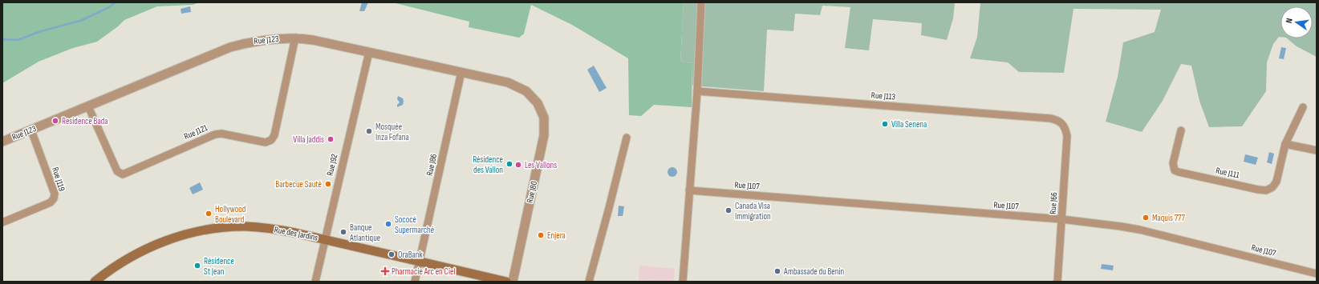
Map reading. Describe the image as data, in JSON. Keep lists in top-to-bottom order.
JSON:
{
  "streets": {
    "main road": ["Rue des Jardins"],
    "street": [
      "Rue J123",
      "Rue J113",
      "Rue J121",
      "Rue J92",
      "Rue J86",
      "Rue J111",
      "Rue J119",
      "Rue J107",
      "Rue J80",
      "Rue J66"
    ]
  },
  "crossings": [
    ["Rue J123", "Rue J121"],
    ["Rue J123", "Rue J92"],
    ["Rue J123", "Rue J86"],
    ["Rue J123", "Rue J119"],
    ["Rue J123", "Rue J80"],
    ["Rue J113", "Rue J66"],
    ["Rue J92", "Rue des Jardins"],
    ["Rue J86", "Rue des Jardins"],
    ["Rue J107", "Rue J66"]
  ],
  "places": {
    "other": [
      "Residence Bada",
      "Villa Senena",
      "Mosquée Inza Fofana",
      "Villa Jaddis",
      "Résidence des Vallon",
      "Les Vallons",
      "Barbecue Sauté",
      "Canada Visa Immigration",
      "Hollywood Boulevard",
      "Maquis 777",
      "Sococé Supermarché",
      "Banque Atlantique",
      "Enjera",
      "OraBank",
      "Résidence St Jean",
      "Ambassade du Benin"
    ],
    "health": ["Pharmacie Arc en Ciel"]
  },
  "north": "left"
}
